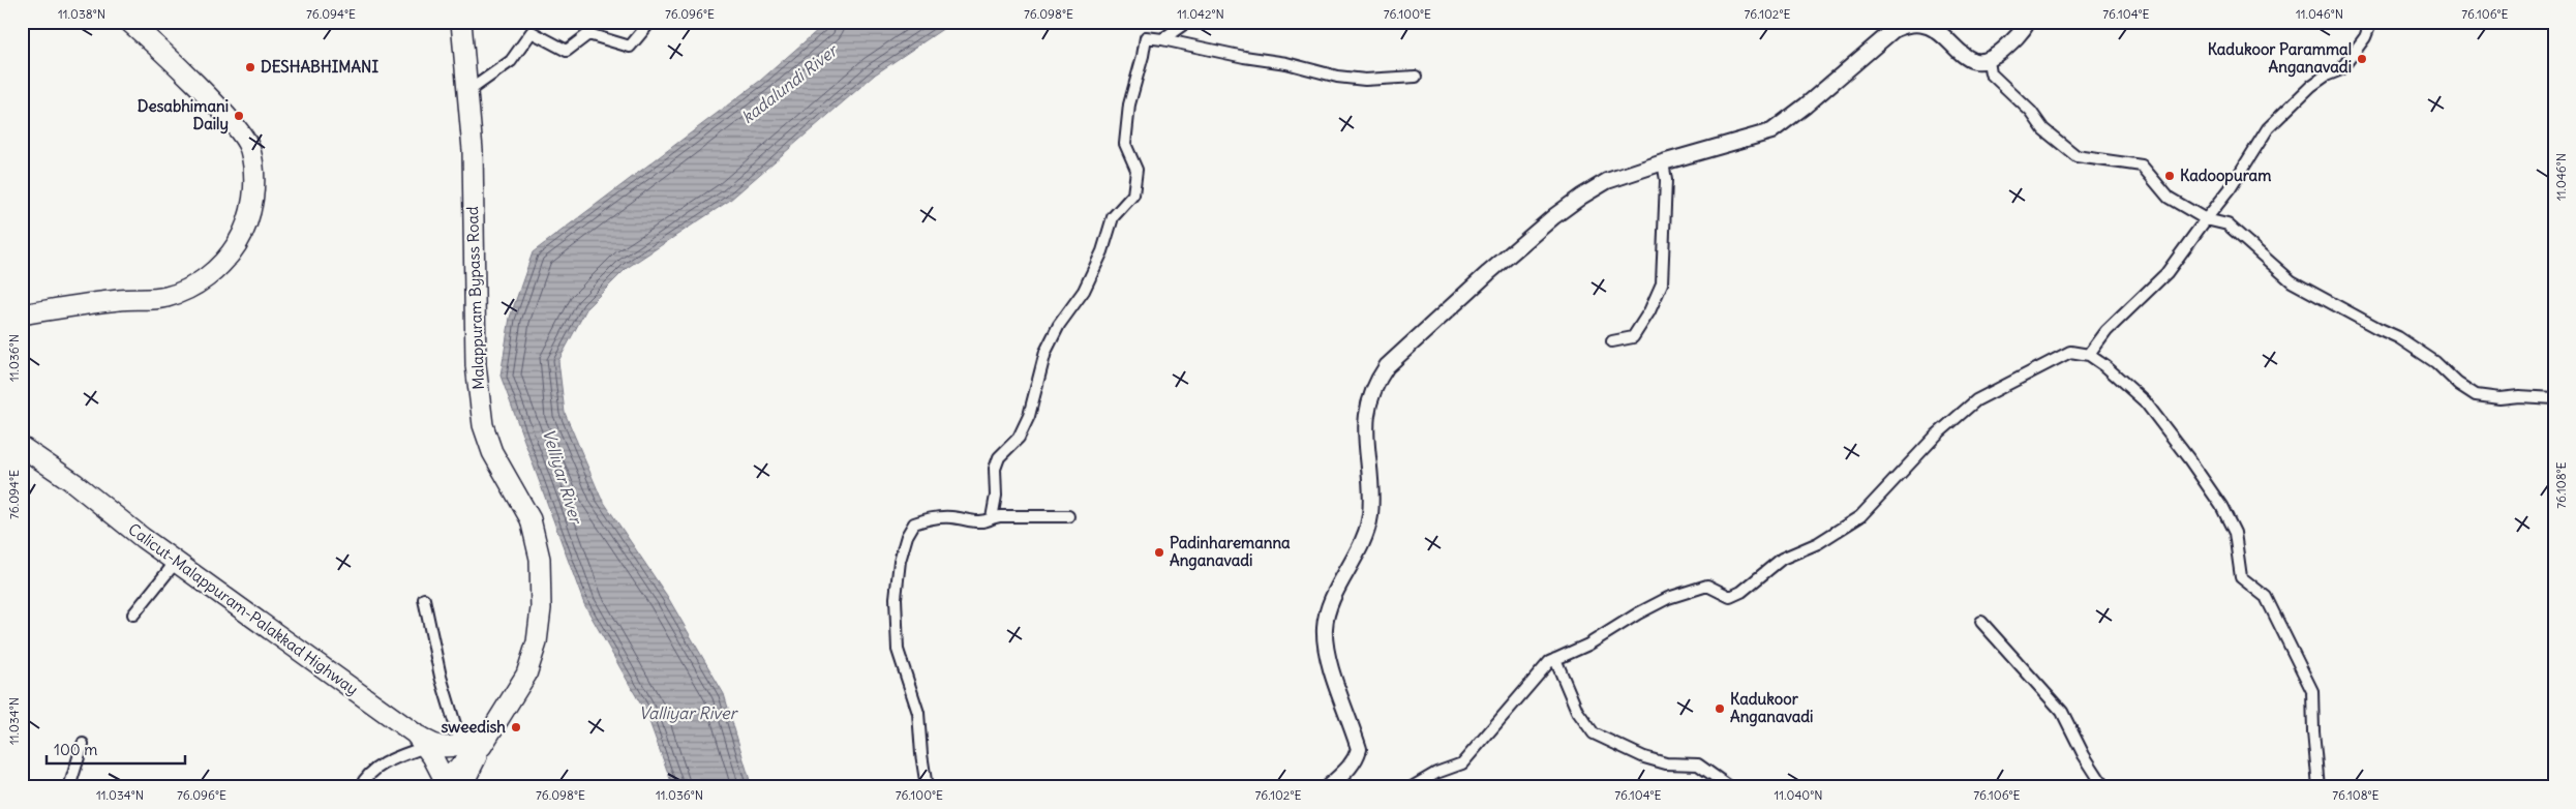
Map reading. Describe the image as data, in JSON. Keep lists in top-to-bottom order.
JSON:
{
  "streets": {
    "highway": ["Malappuram Bypass Road", "Calicut-Malappuram-Palakkad Highway"]
  },
  "crossings": [
    ["Malappuram Bypass Road", "Calicut-Malappuram-Palakkad Highway"]
  ],
  "water": ["kadalundi River", "Velliyar River", "Valliyar River"],
  "places": [
    "Kadukoor Parammal Anganavadi",
    "DESHABHIMANI",
    "Desabhimani Daily",
    "Kadoopuram",
    "Padinharemanna Anganavadi",
    "Kadukoor Anganavadi",
    "sweedish"
  ],
  "scale_bar": "100 m",
  "coordinates": [
    "11.038°N",
    "76.094°E",
    "76.096°E",
    "76.098°E",
    "11.042°N",
    "76.100°E",
    "76.102°E",
    "76.104°E",
    "11.046°N",
    "76.106°E",
    "11.036°N",
    "76.108°E",
    "11.034°N",
    "11.040°N"
  ]
}
